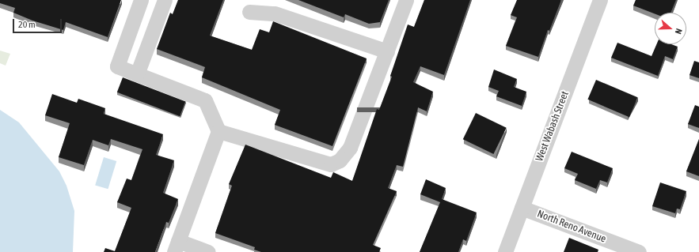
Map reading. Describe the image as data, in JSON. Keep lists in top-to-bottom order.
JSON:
{
  "streets": {
    "street": ["West Wabash Street", "North Reno Avenue"]
  },
  "crossings": [
    ["West Wabash Street", "North Reno Avenue"]
  ],
  "scale_bar": "20 m",
  "north": "right"
}
